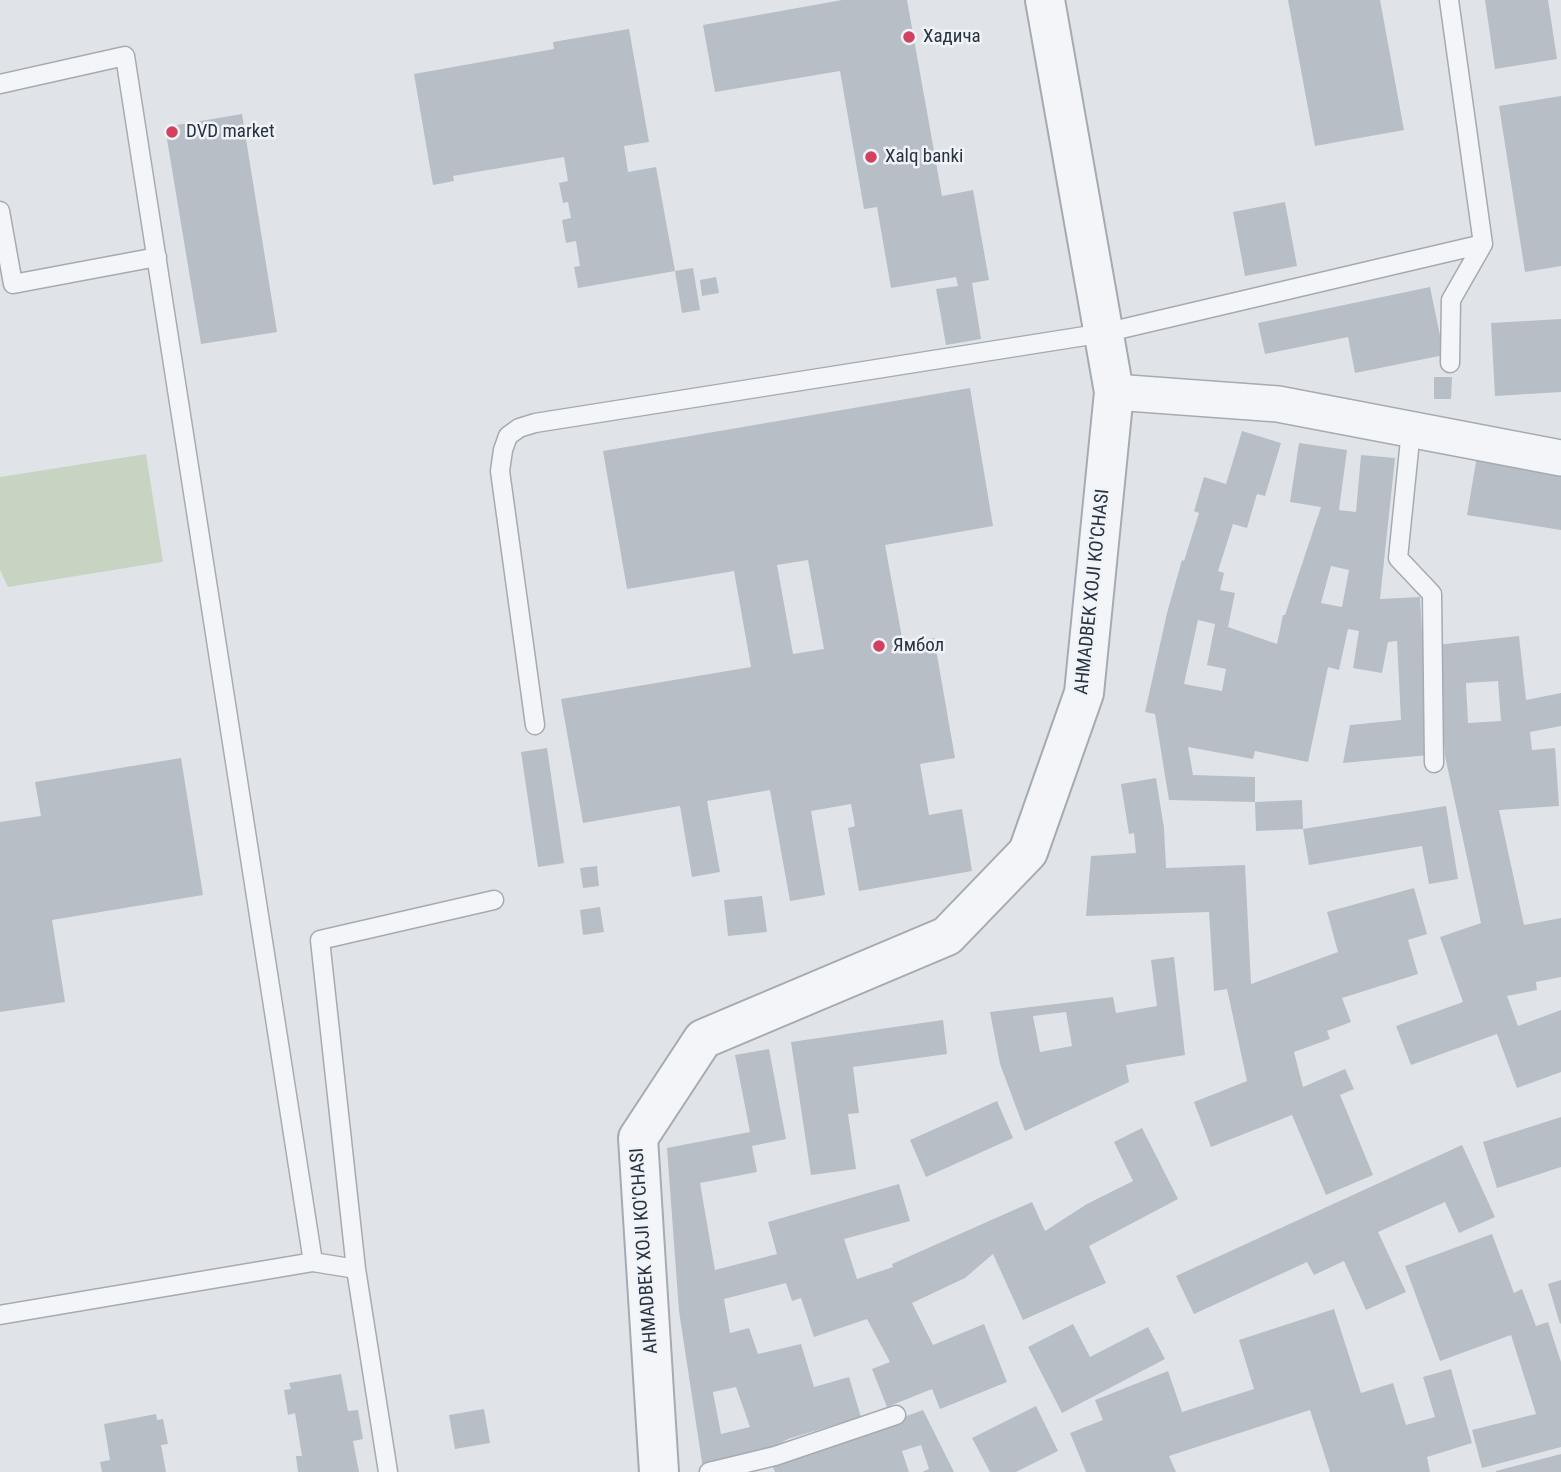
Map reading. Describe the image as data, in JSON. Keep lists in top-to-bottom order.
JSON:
{
  "streets": {
    "street": ["AHMADBEK XOJI KO'CHASI"]
  },
  "places": [
    "Хадича",
    "DVD market",
    "Xalq banki",
    "Ямбол"
  ]
}
